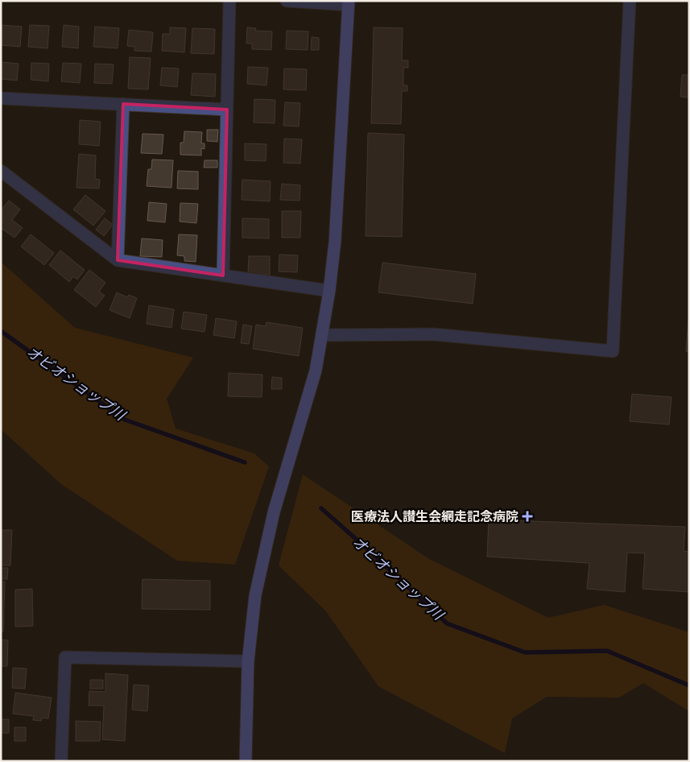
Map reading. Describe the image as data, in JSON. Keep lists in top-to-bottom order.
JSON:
{
  "water": ["オビオショップ川"],
  "places": {
    "health": ["医療法人讃生会網走記念病院"]
  }
}
